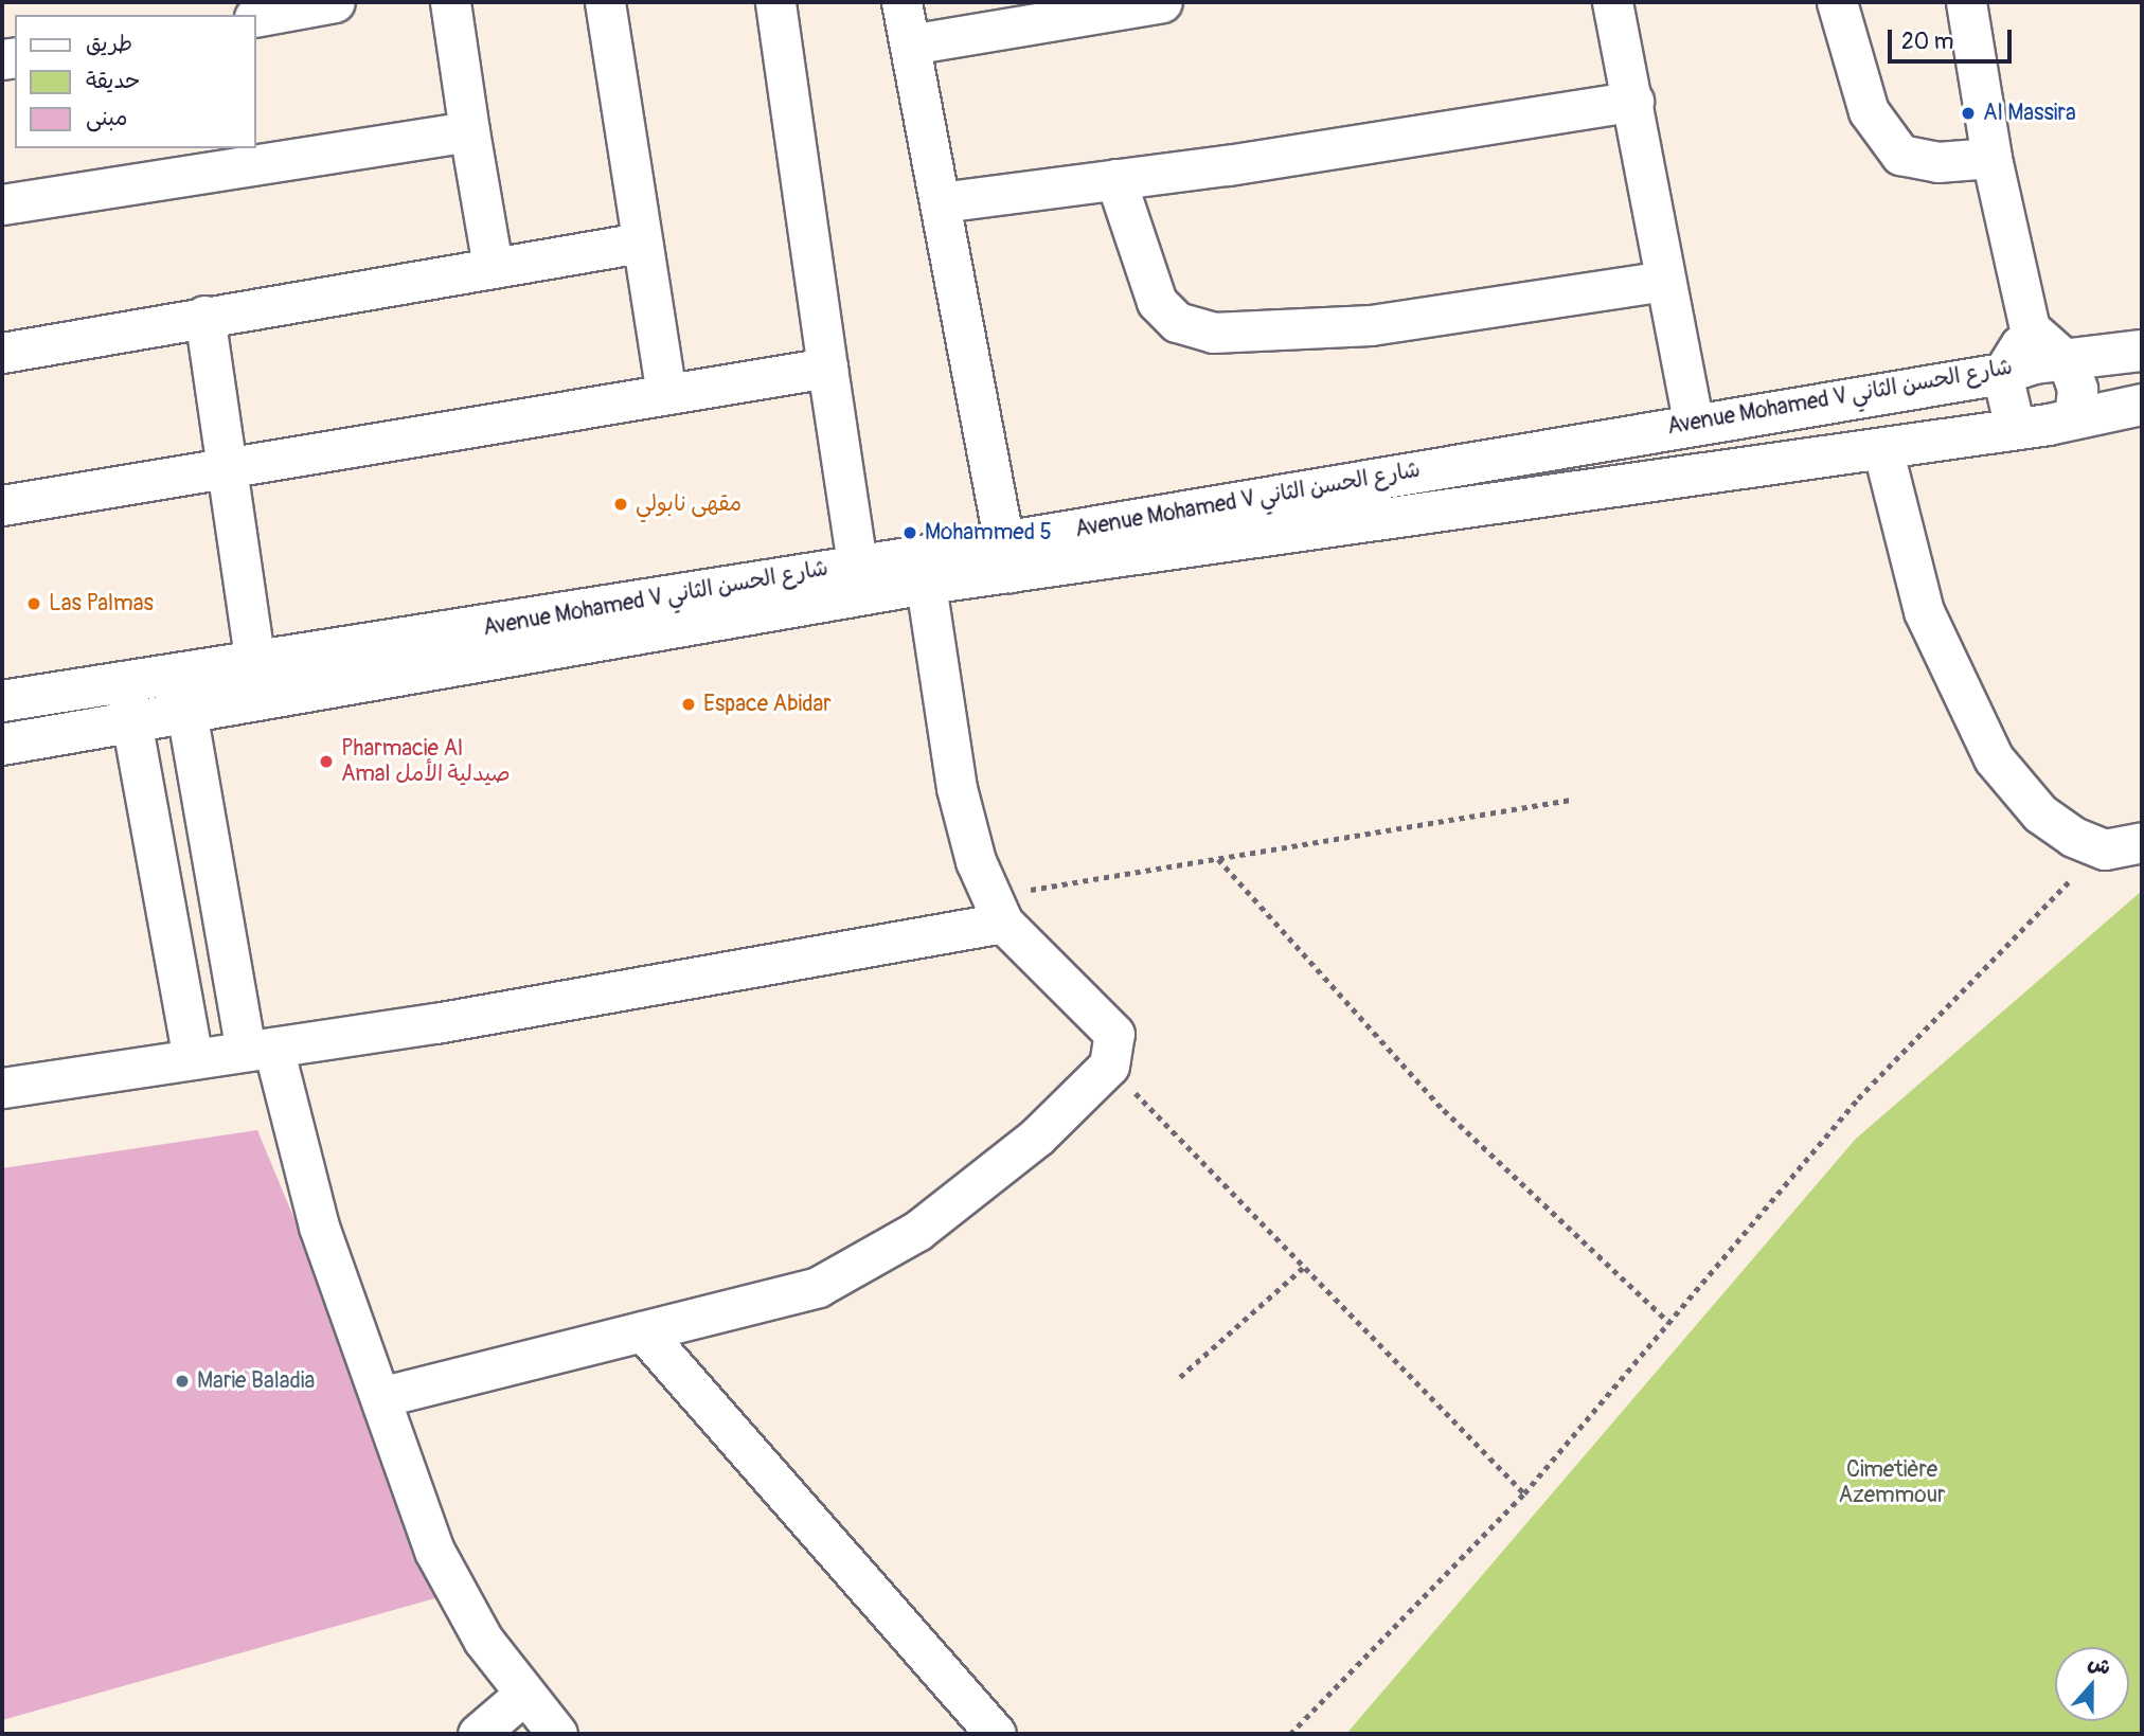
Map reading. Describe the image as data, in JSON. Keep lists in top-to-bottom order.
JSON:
{
  "streets": {
    "main road": ["Avenue Mohamed V شارع الحسن الثاني"]
  },
  "parks": ["Cimetière Azemmour"],
  "places": [
    "Al Massira",
    "مقهى نابولي",
    "Mohammed 5",
    "Las Palmas",
    "Espace Abidar",
    "Pharmacie Al Amal صيدلية الأمل",
    "Marie Baladia"
  ],
  "legend": ["طريق", "حديقة", "مبنى"],
  "scale_bar": "20 m",
  "north": "top"
}
